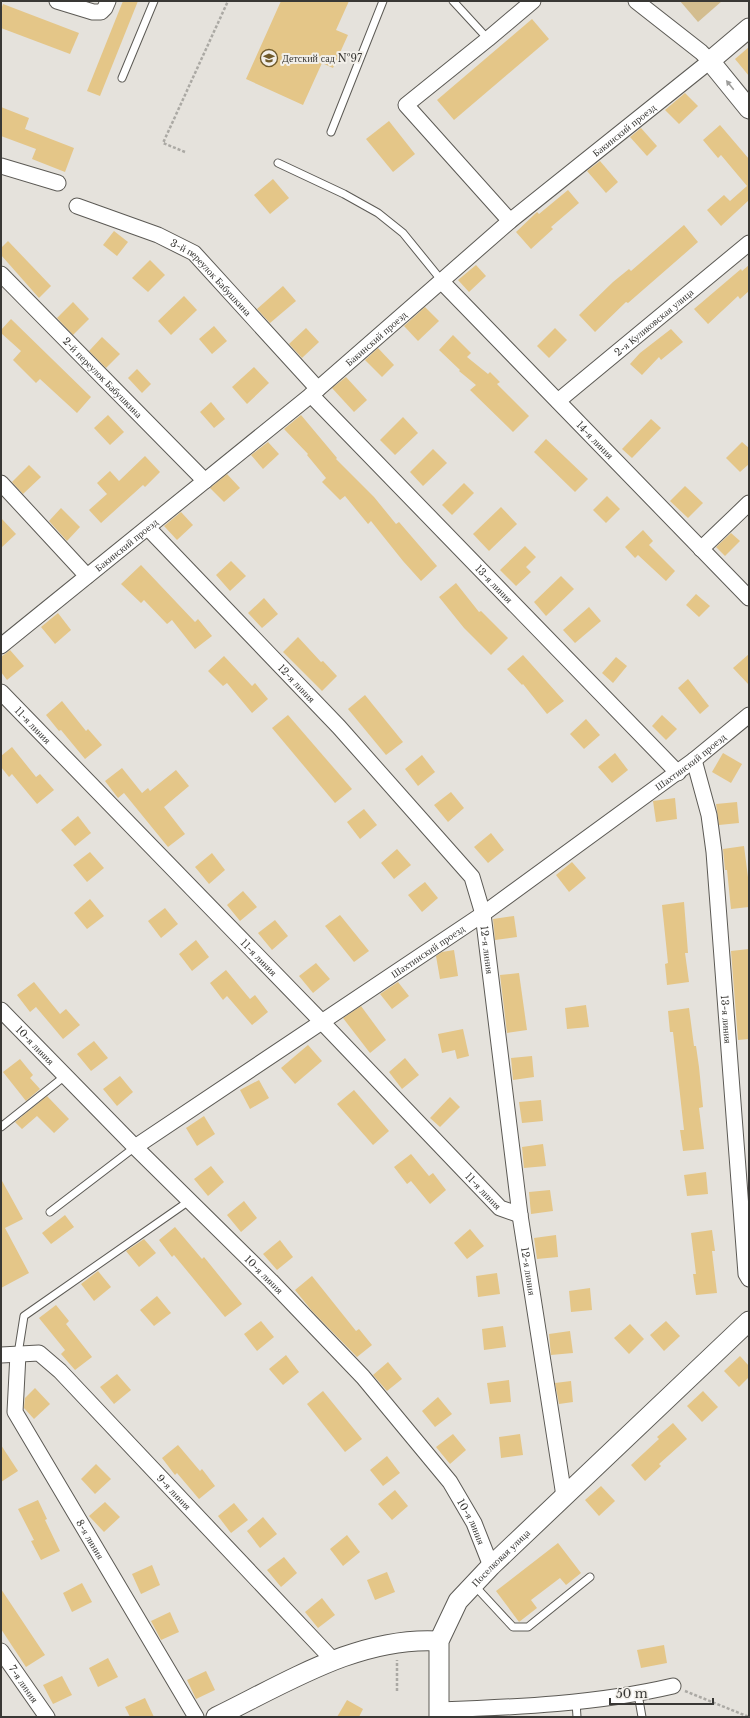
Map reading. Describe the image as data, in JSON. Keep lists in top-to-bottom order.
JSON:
{
  "streets": {
    "street": [
      "Бакинский проезд",
      "3-й переулок Бабушкина",
      "2-я Куликовская улица",
      "2-й переулок Бабушкина",
      "14-я линия",
      "13-я линия",
      "12-я линия",
      "11-я линия",
      "Шахтинский проезд",
      "10-я линия",
      "9-я линия",
      "8-я линия",
      "Поселковая улица",
      "7-я линия"
    ]
  },
  "crossings": [
    ["Бакинский проезд", "3-й переулок Бабушкина"],
    ["Бакинский проезд", "2-й переулок Бабушкина"],
    ["Бакинский проезд", "14-я линия"],
    ["Бакинский проезд", "13-я линия"],
    ["Бакинский проезд", "12-я линия"],
    ["3-й переулок Бабушкина", "13-я линия"],
    ["2-я Куликовская улица", "14-я линия"],
    ["13-я линия", "Шахтинский проезд"],
    ["12-я линия", "11-я линия"],
    ["12-я линия", "Шахтинский проезд"],
    ["12-я линия", "Поселковая улица"],
    ["11-я линия", "Шахтинский проезд"],
    ["Шахтинский проезд", "10-я линия"],
    ["10-я линия", "Поселковая улица"],
    ["9-я линия", "8-я линия"]
  ],
  "places": {
    "school or university": ["Детский сад №97"]
  },
  "scale_bar": "50 m"
}
